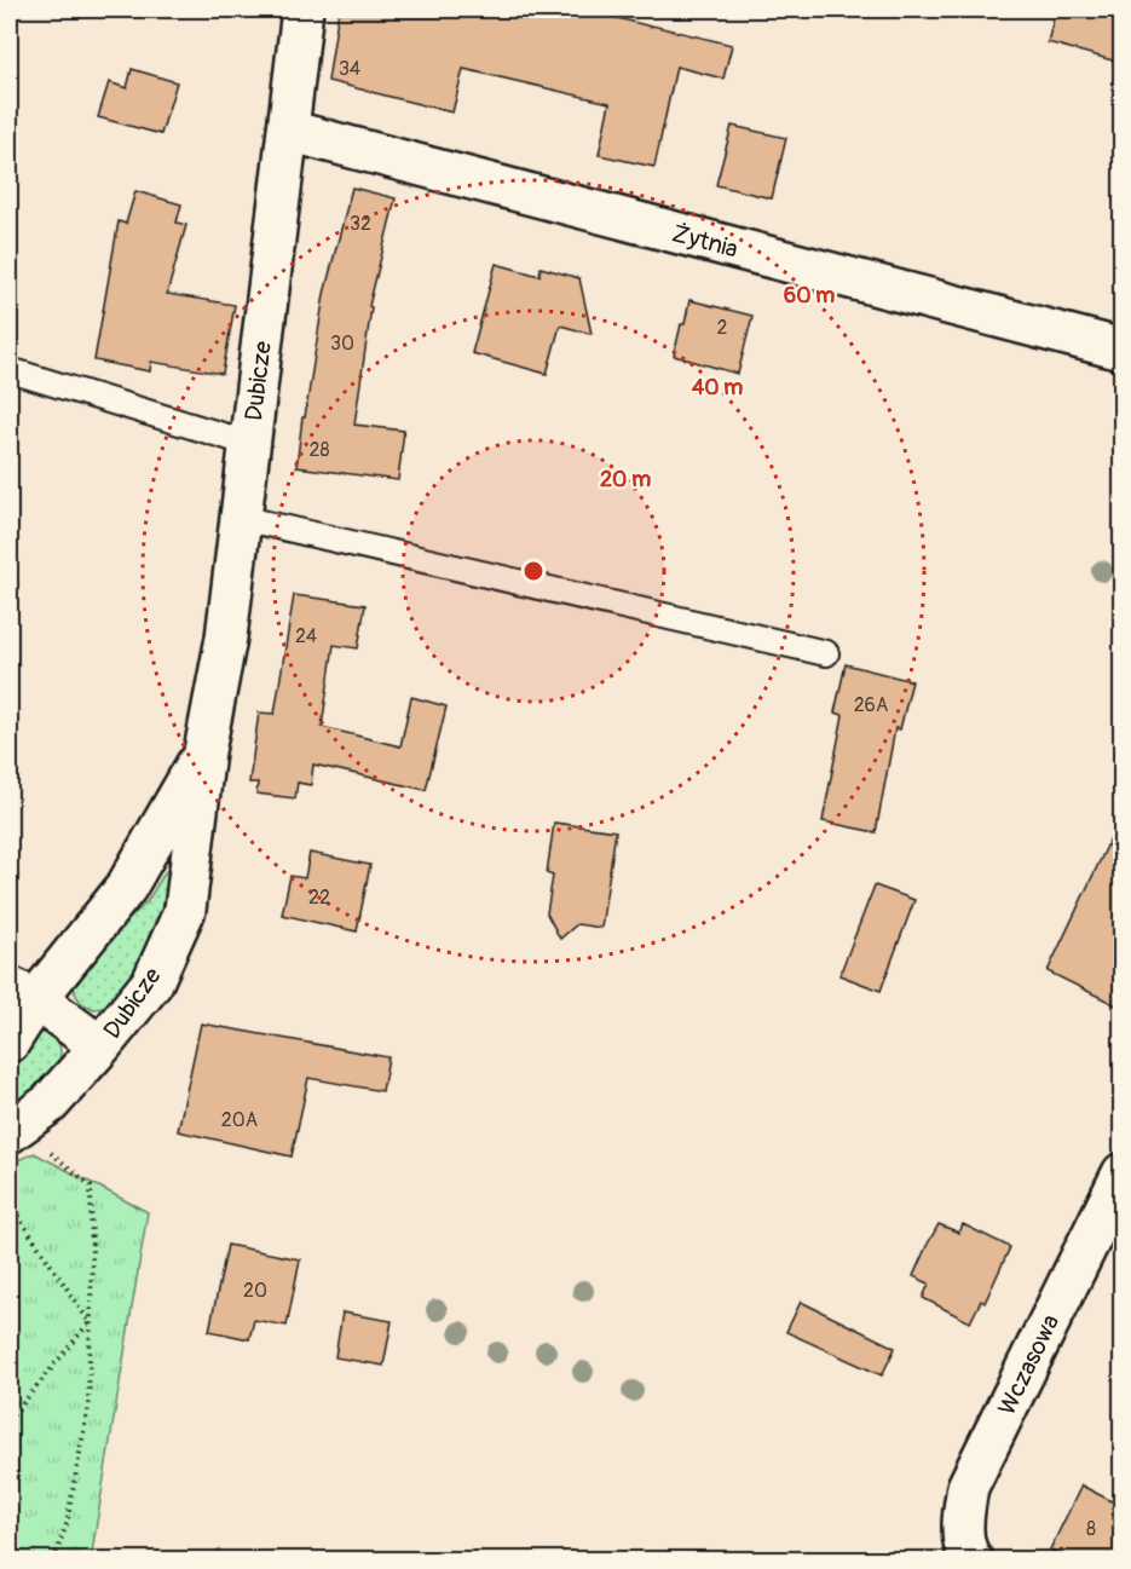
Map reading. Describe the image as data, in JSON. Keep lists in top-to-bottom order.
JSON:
{
  "streets": {
    "street": ["Żytnia", "Dubicze", "Wczasowa"]
  },
  "crossings": [
    ["Żytnia", "Dubicze"]
  ],
  "house_numbers": [
    "34",
    "32",
    "2",
    "30",
    "28",
    "24",
    "26A",
    "22",
    "20A",
    "20",
    "8"
  ],
  "rings": ["60 m", "40 m", "20 m"]
}
